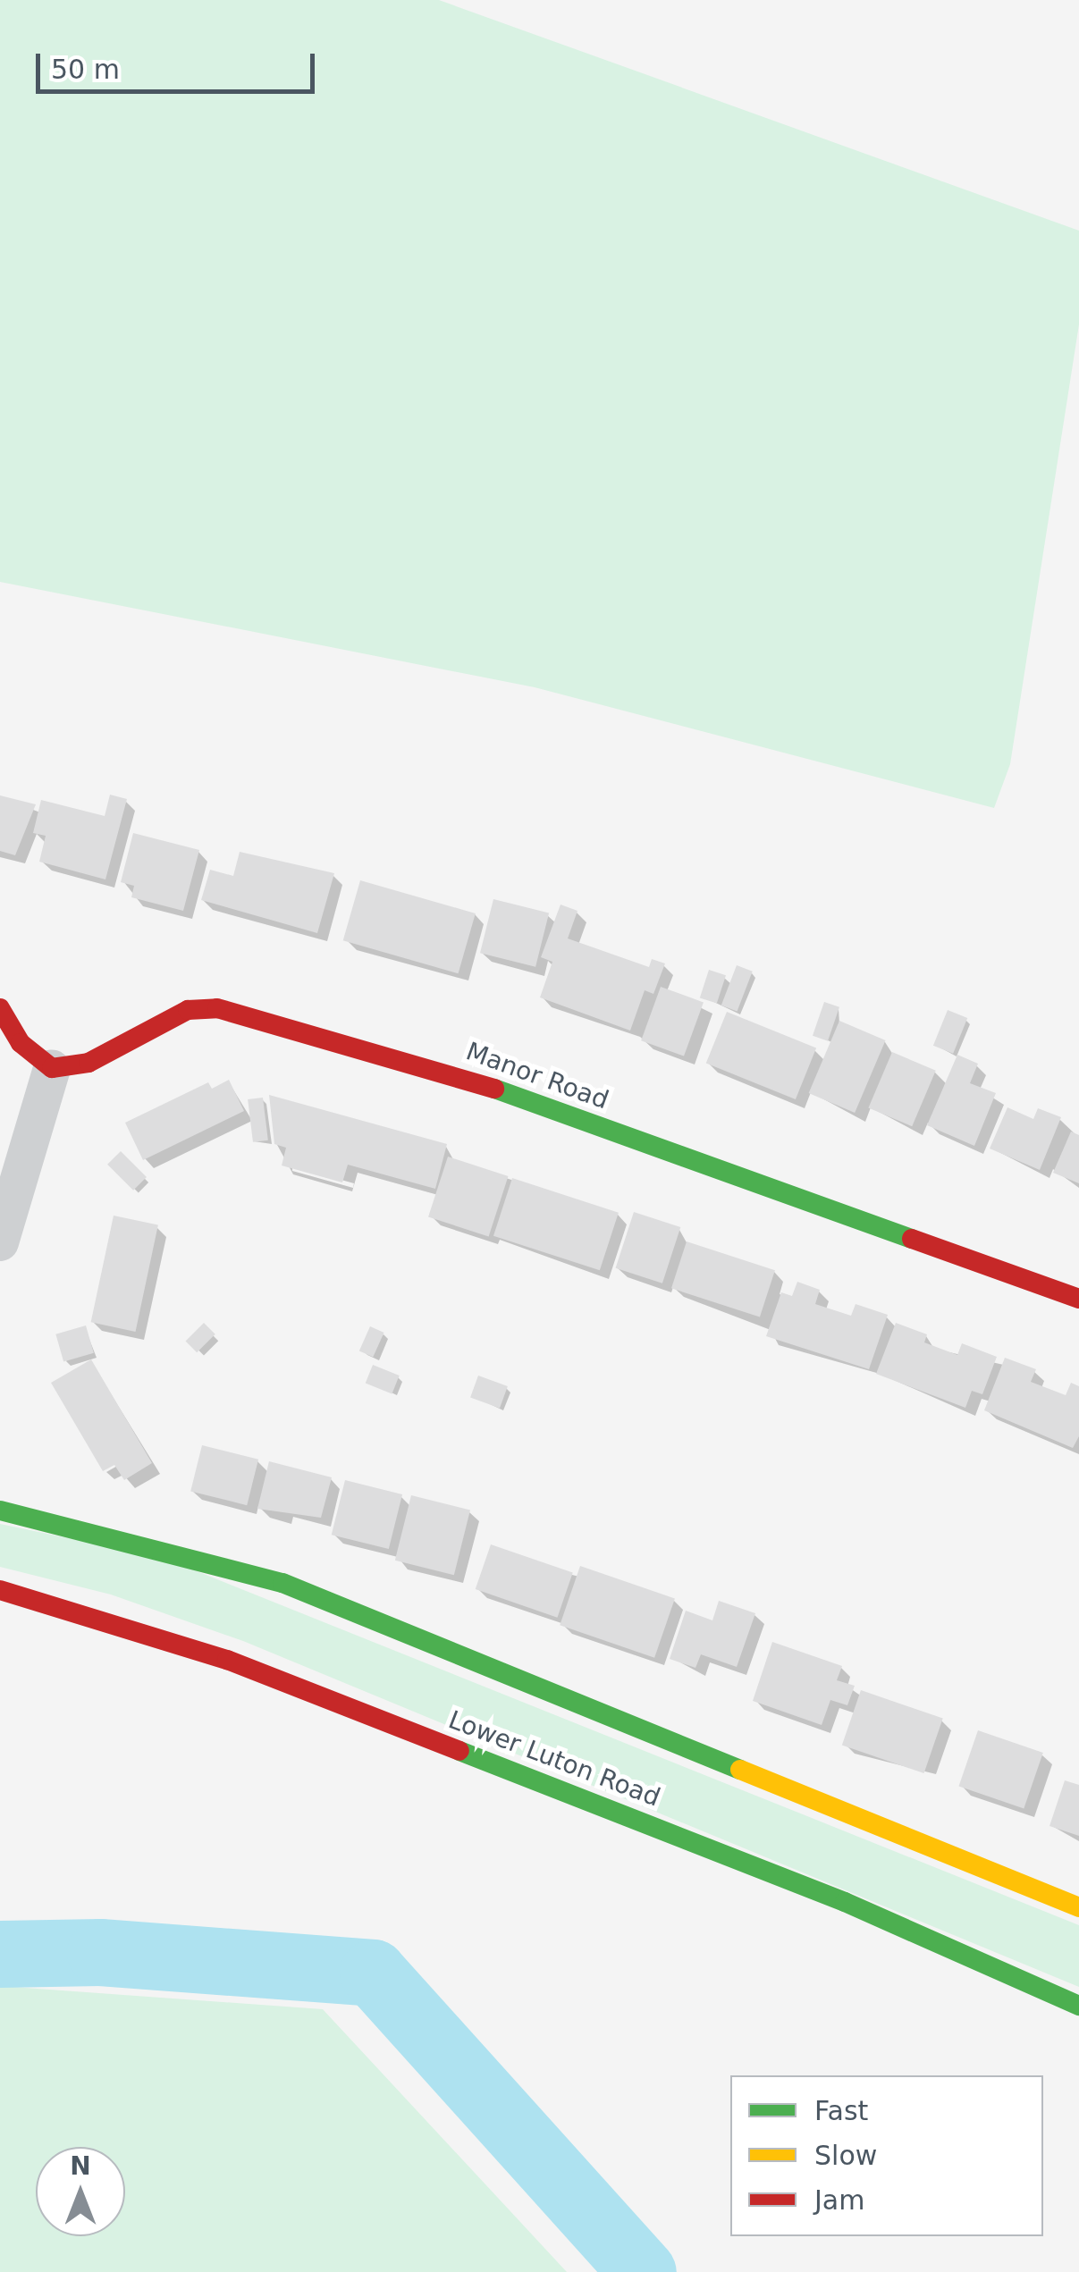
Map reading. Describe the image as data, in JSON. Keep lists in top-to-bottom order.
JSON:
{
  "streets": {
    "street": ["Manor Road", "Lower Luton Road"]
  },
  "legend": ["Fast", "Slow", "Jam"],
  "scale_bar": "50 m",
  "north": "top"
}
